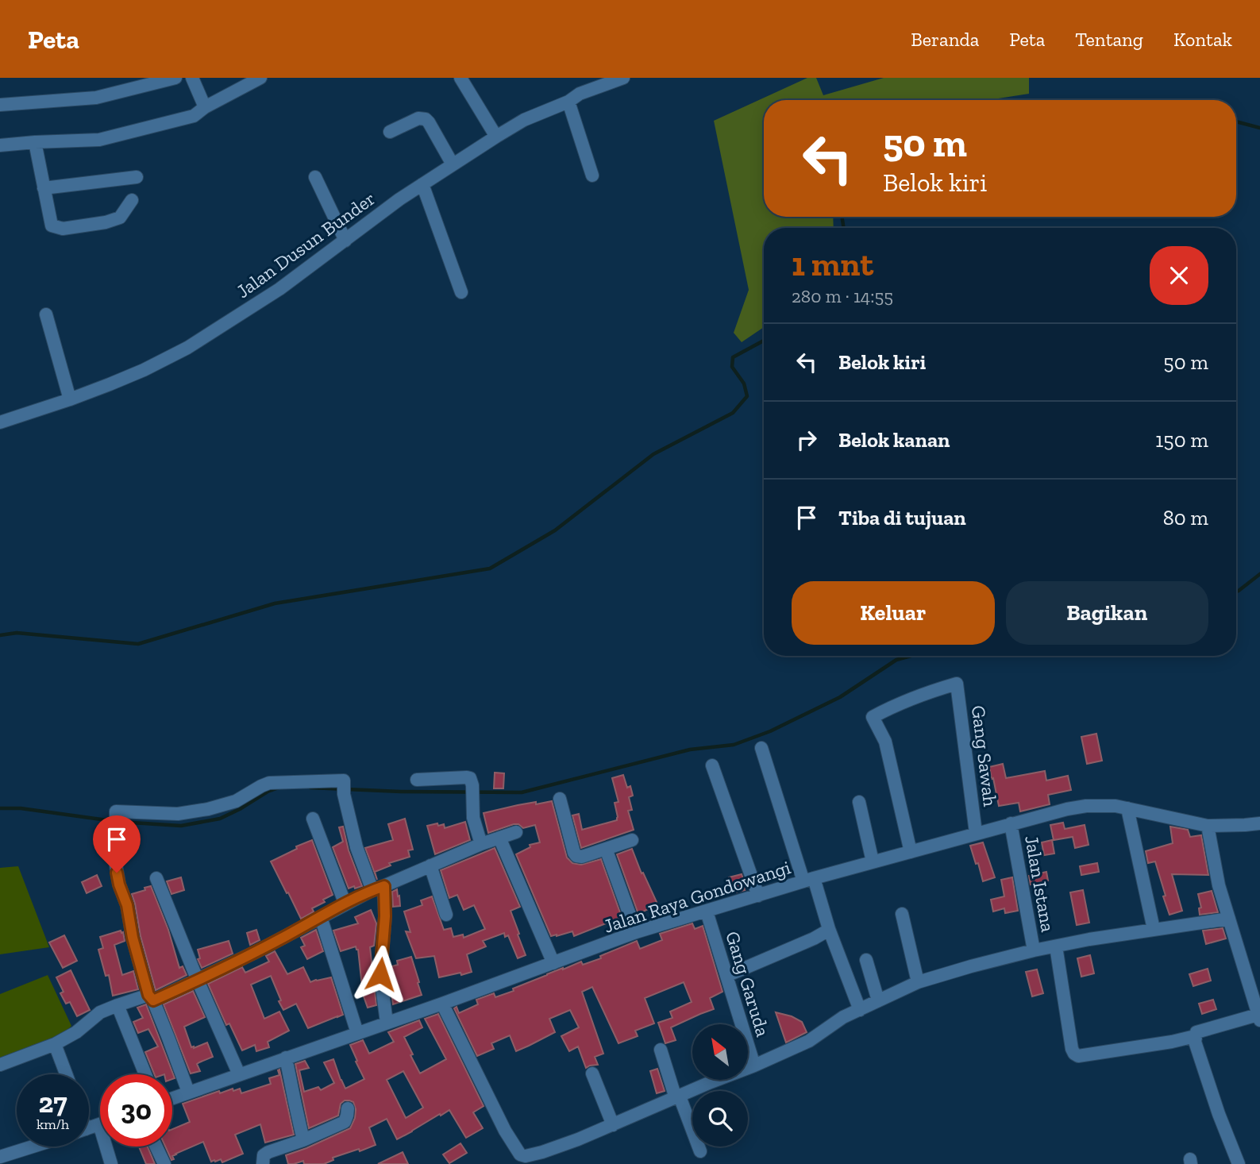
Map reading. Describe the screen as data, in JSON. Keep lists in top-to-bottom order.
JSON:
{
  "streets": {
    "street": [
      "Jalan Dusun Bunder",
      "Gang Sawah",
      "Jalan Istana",
      "Jalan Raya Gondowangi",
      "Gang Garuda"
    ]
  },
  "crossings": [
    ["Gang Sawah", "Jalan Raya Gondowangi"],
    ["Jalan Istana", "Jalan Raya Gondowangi"],
    ["Jalan Raya Gondowangi", "Gang Garuda"]
  ],
  "north": "top left",
  "page": {
    "header": "Peta",
    "nav": [
      "Beranda",
      "Peta",
      "Tentang",
      "Kontak"
    ],
    "turn": ["50 m", "Belok kiri"],
    "heading": ["1 mnt", "280 m · 14:55"],
    "list": [
      {
        "name": "Belok kiri",
        "value": "50 m"
      },
      {
        "name": "Belok kanan",
        "value": "150 m"
      },
      {
        "name": "Tiba di tujuan",
        "value": "80 m"
      }
    ],
    "buttons": ["Keluar", "Bagikan"],
    "speed": "27 km/h",
    "limit": "30"
  }
}
